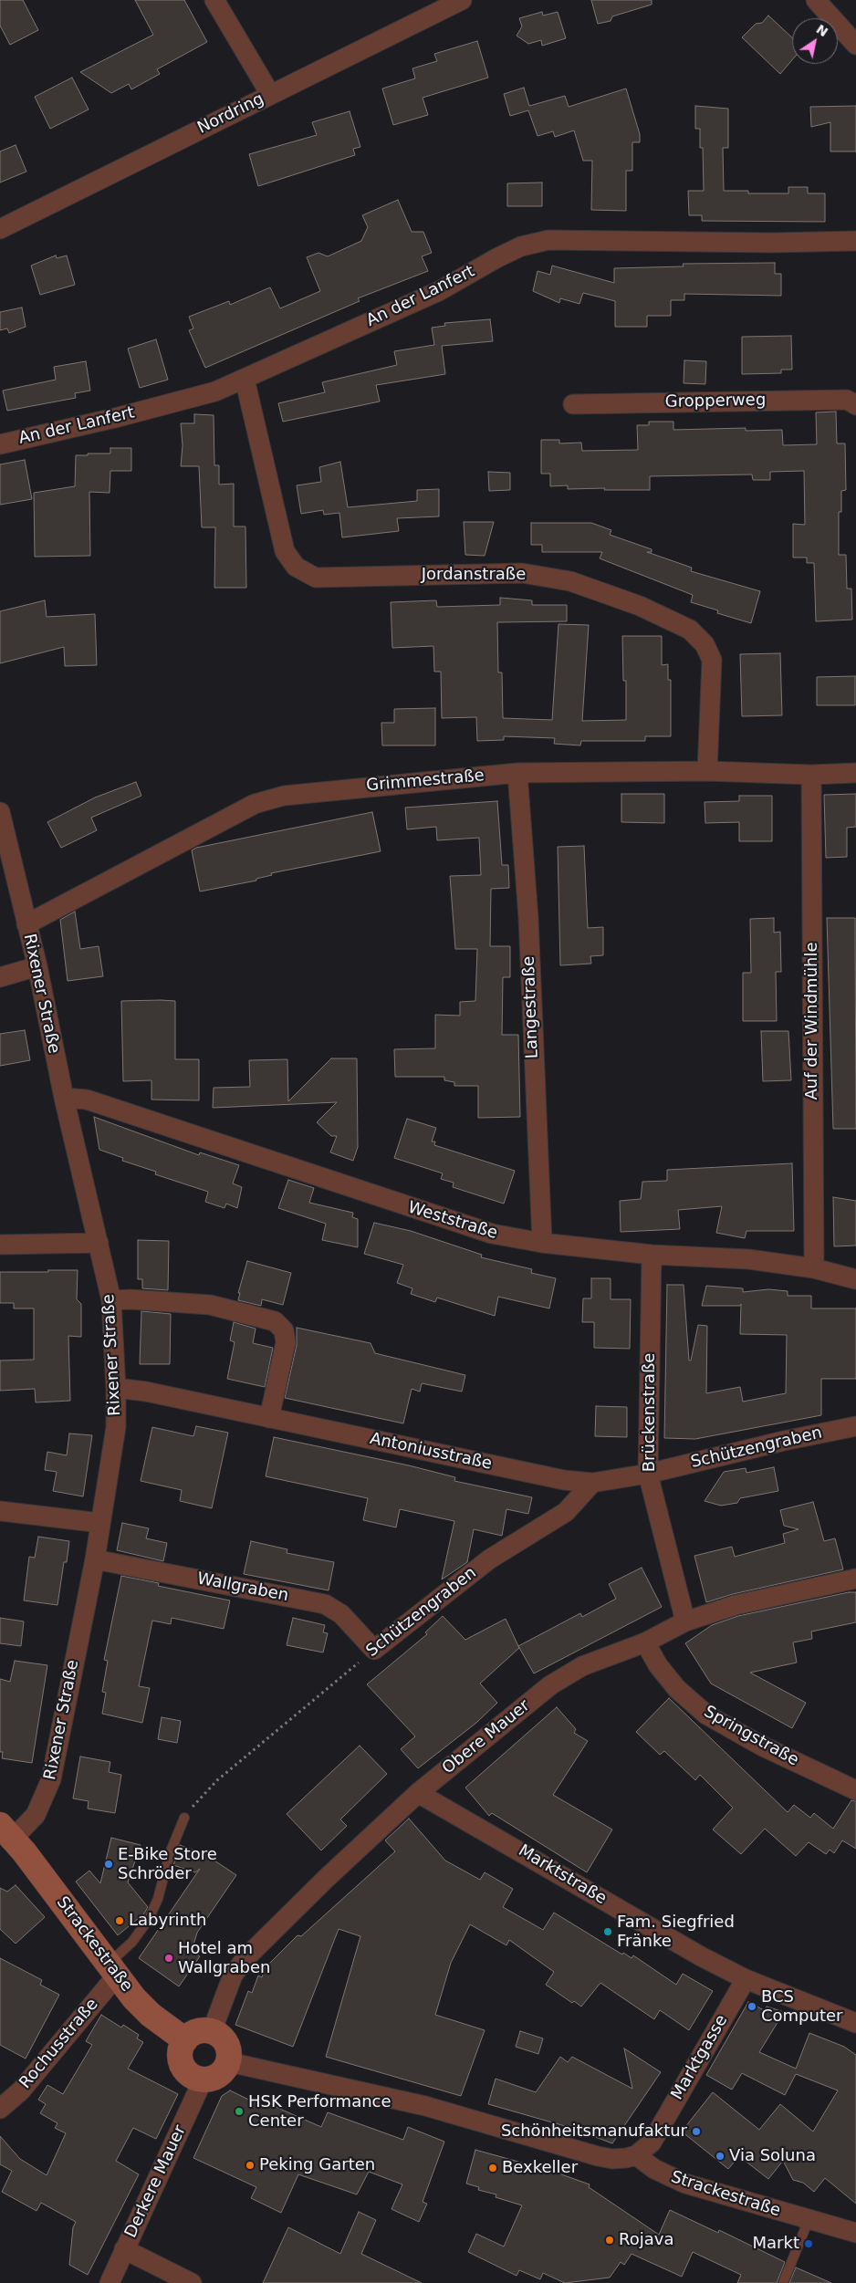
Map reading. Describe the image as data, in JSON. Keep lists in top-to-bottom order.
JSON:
{
  "streets": {
    "street": [
      "Nordring",
      "An der Lanfert",
      "Gropperweg",
      "Jordanstraße",
      "Grimmestraße",
      "Rixener Straße",
      "Langestraße",
      "Auf der Windmühle",
      "Weststraße",
      "Brückenstraße",
      "Schützengraben",
      "Antoniusstraße",
      "Wallgraben",
      "Springstraße",
      "Obere Mauer",
      "Marktstraße",
      "Strackestraße",
      "Rochusstraße",
      "Marktgasse",
      "Derkere Mauer"
    ]
  },
  "crossings": [
    ["An der Lanfert", "Jordanstraße"],
    ["Jordanstraße", "Grimmestraße"],
    ["Grimmestraße", "Rixener Straße"],
    ["Grimmestraße", "Langestraße"],
    ["Grimmestraße", "Auf der Windmühle"],
    ["Rixener Straße", "Weststraße"],
    ["Rixener Straße", "Antoniusstraße"],
    ["Rixener Straße", "Wallgraben"],
    ["Rixener Straße", "Strackestraße"],
    ["Langestraße", "Weststraße"],
    ["Auf der Windmühle", "Weststraße"],
    ["Weststraße", "Brückenstraße"],
    ["Brückenstraße", "Schützengraben"],
    ["Brückenstraße", "Obere Mauer"],
    ["Schützengraben", "Antoniusstraße"],
    ["Schützengraben", "Wallgraben"],
    ["Springstraße", "Obere Mauer"],
    ["Obere Mauer", "Marktstraße"],
    ["Obere Mauer", "Strackestraße"],
    ["Obere Mauer", "Derkere Mauer"],
    ["Marktstraße", "Marktgasse"],
    ["Strackestraße", "Rochusstraße"],
    ["Strackestraße", "Marktgasse"],
    ["Strackestraße", "Derkere Mauer"]
  ],
  "places": [
    "E-Bike Store Schröder",
    "Labyrinth",
    "Fam. Siegfried Fränke",
    "Hotel am Wallgraben",
    "BCS Computer",
    "HSK Performance Center",
    "Schönheitsmanufaktur",
    "Via Soluna",
    "Peking Garten",
    "Bexkeller",
    "Rojava",
    "Markt"
  ],
  "north": "top right"
}
